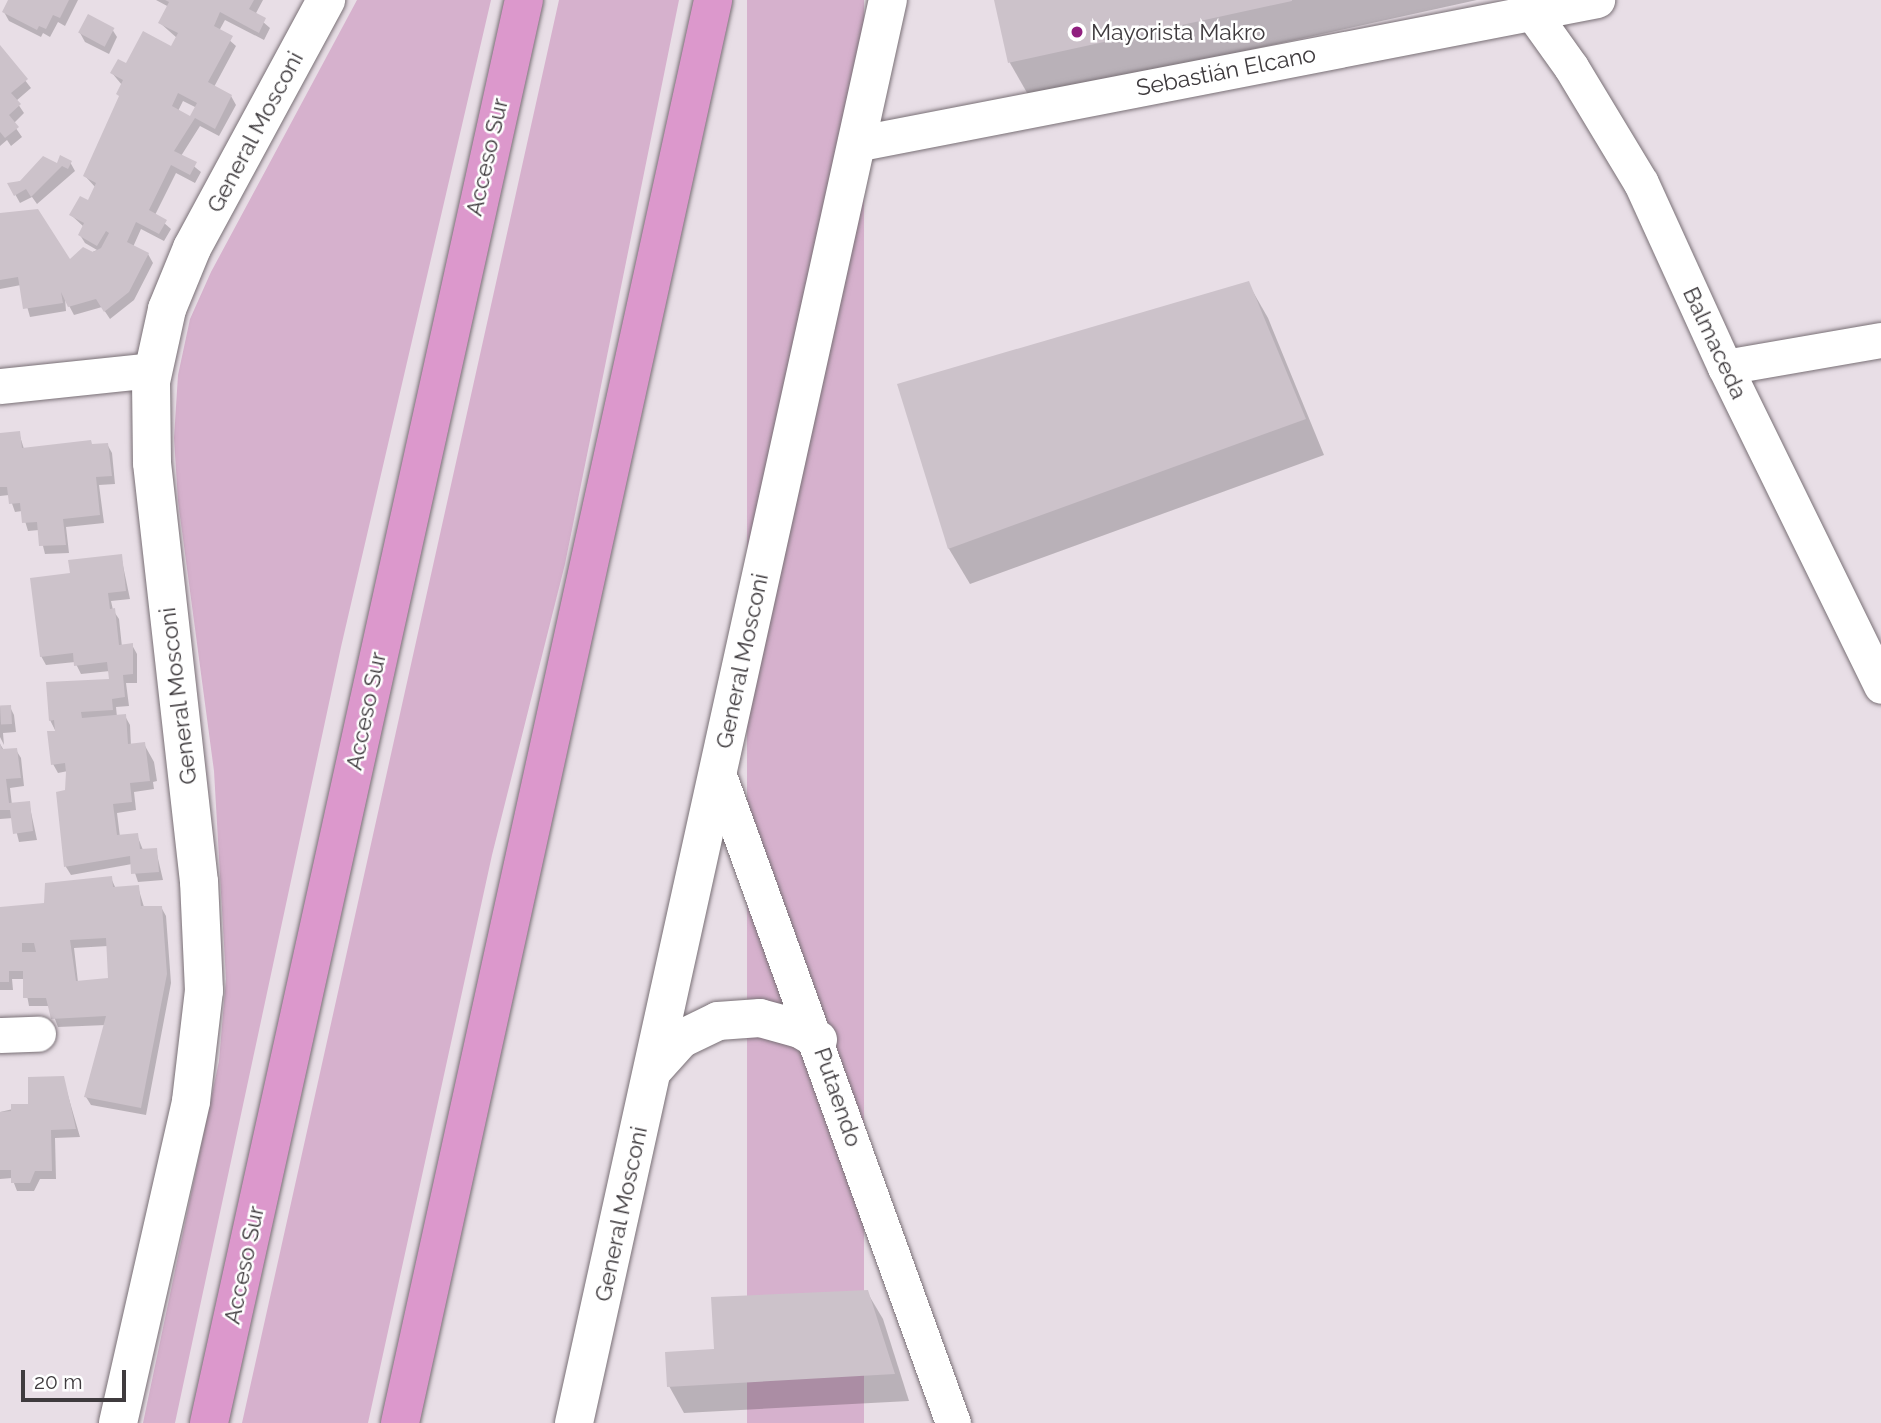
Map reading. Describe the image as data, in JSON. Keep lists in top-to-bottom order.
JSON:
{
  "streets": {
    "highway": ["Acceso Sur"],
    "street": [
      "Sebastián Elcano",
      "General Mosconi",
      "Balmaceda",
      "Putaendo"
    ]
  },
  "crossings": [
    ["Sebastián Elcano", "General Mosconi"],
    ["Sebastián Elcano", "Balmaceda"],
    ["General Mosconi", "Putaendo"]
  ],
  "places": ["Mayorista Makro"],
  "scale_bar": "20 m"
}
